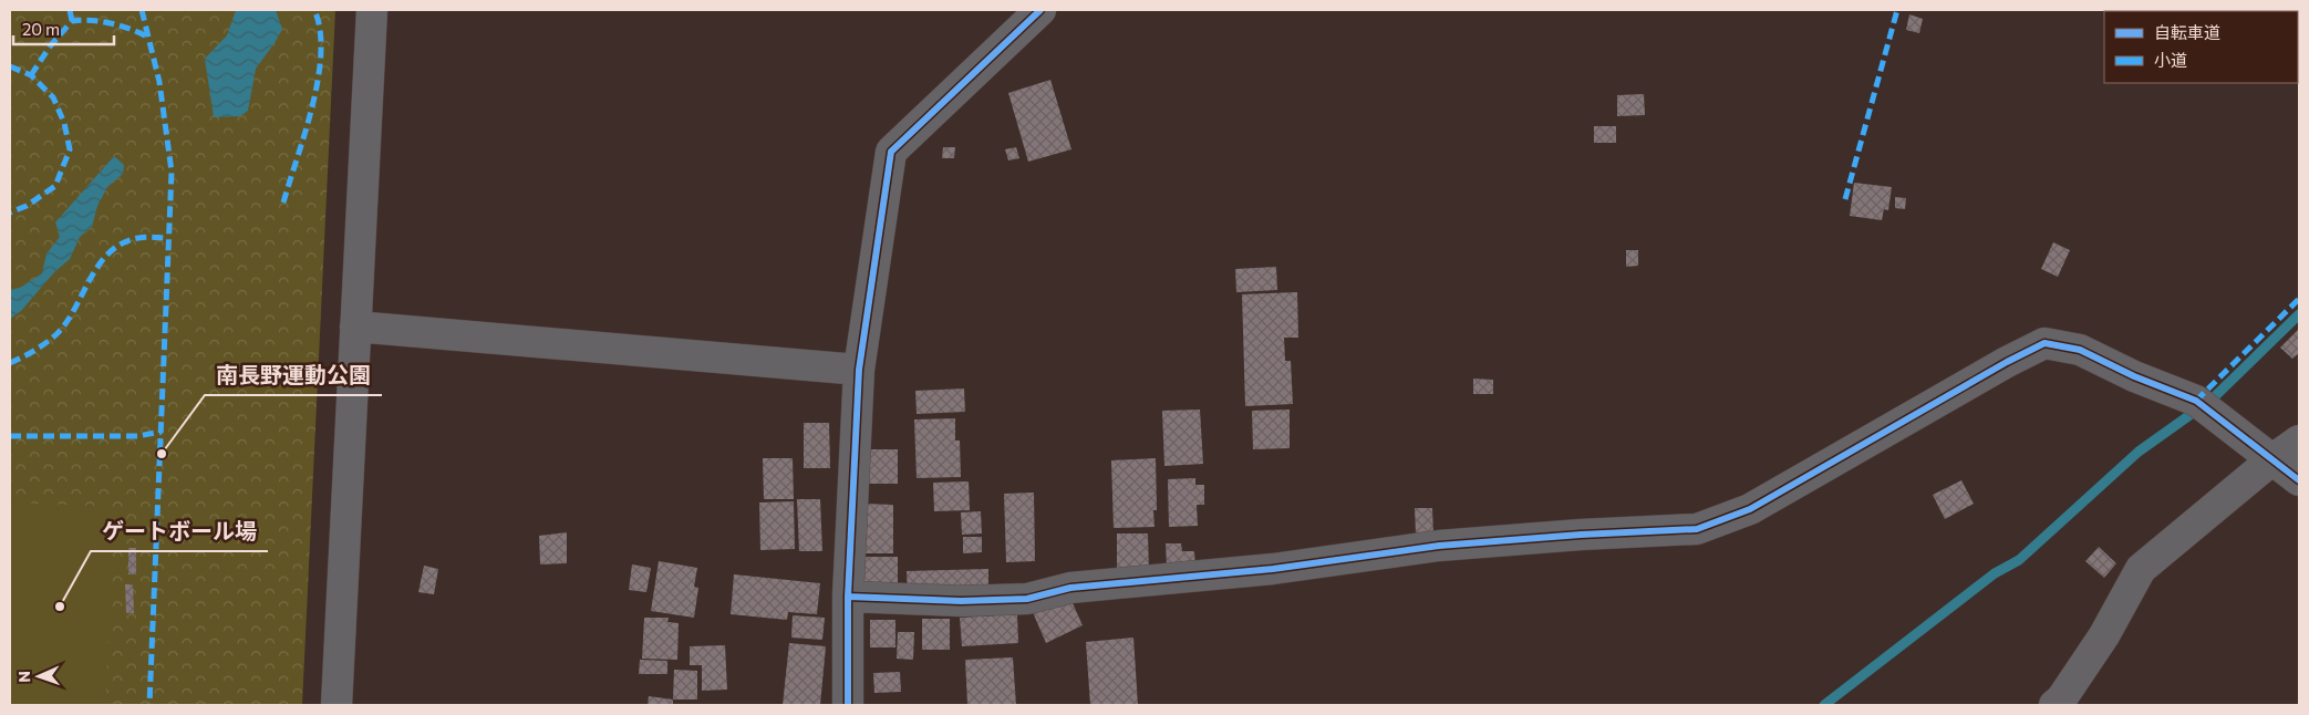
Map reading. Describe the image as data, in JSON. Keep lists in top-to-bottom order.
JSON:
{
  "places": ["南長野運動公園", "ゲートボール場"],
  "legend": ["自転車道", "小道"],
  "scale_bar": "20 m",
  "north": "left"
}
